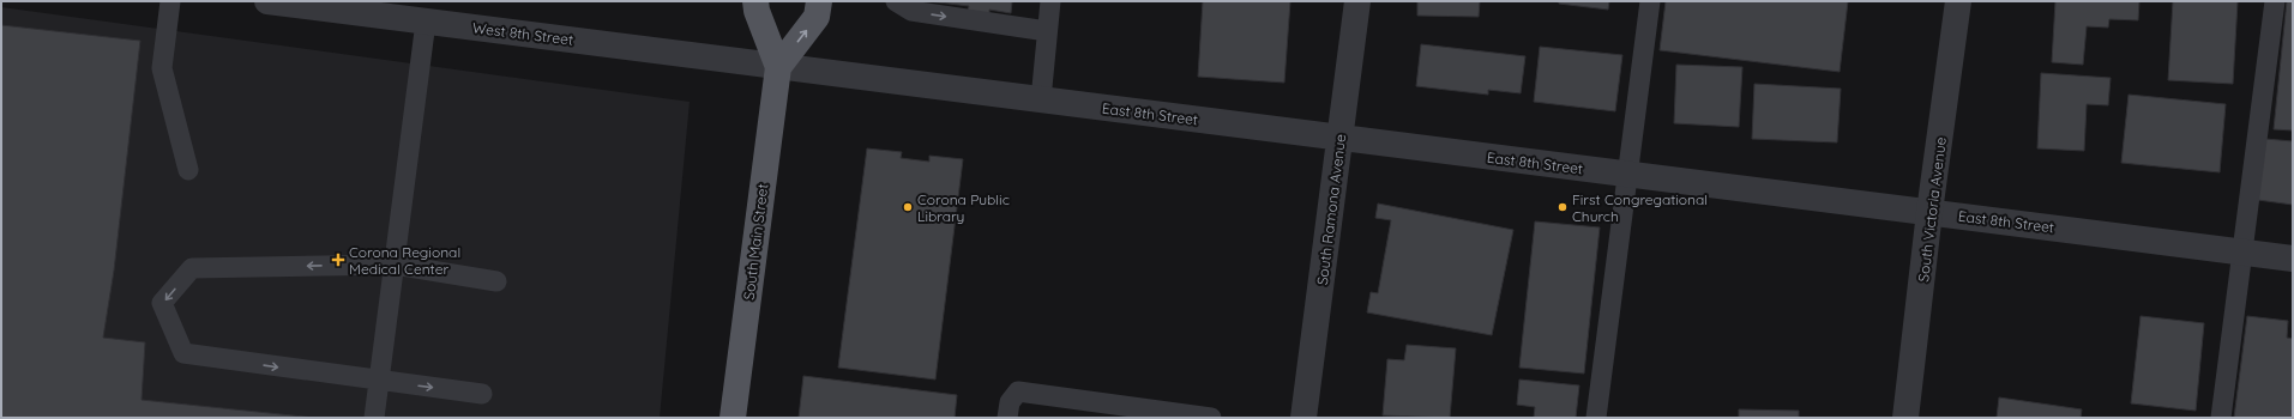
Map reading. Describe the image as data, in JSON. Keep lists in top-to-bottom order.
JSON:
{
  "streets": {
    "main road": ["South Main Street"],
    "street": [
      "West 8th Street",
      "East 8th Street",
      "South Ramona Avenue",
      "South Victoria Avenue"
    ]
  },
  "crossings": [
    ["West 8th Street", "East 8th Street"],
    ["West 8th Street", "South Main Street"],
    ["East 8th Street", "South Ramona Avenue"],
    ["East 8th Street", "South Victoria Avenue"],
    ["East 8th Street", "South Main Street"]
  ],
  "places": {
    "other": ["Corona Public Library", "First Congregational Church"],
    "health": ["Corona Regional Medical Center"]
  }
}
